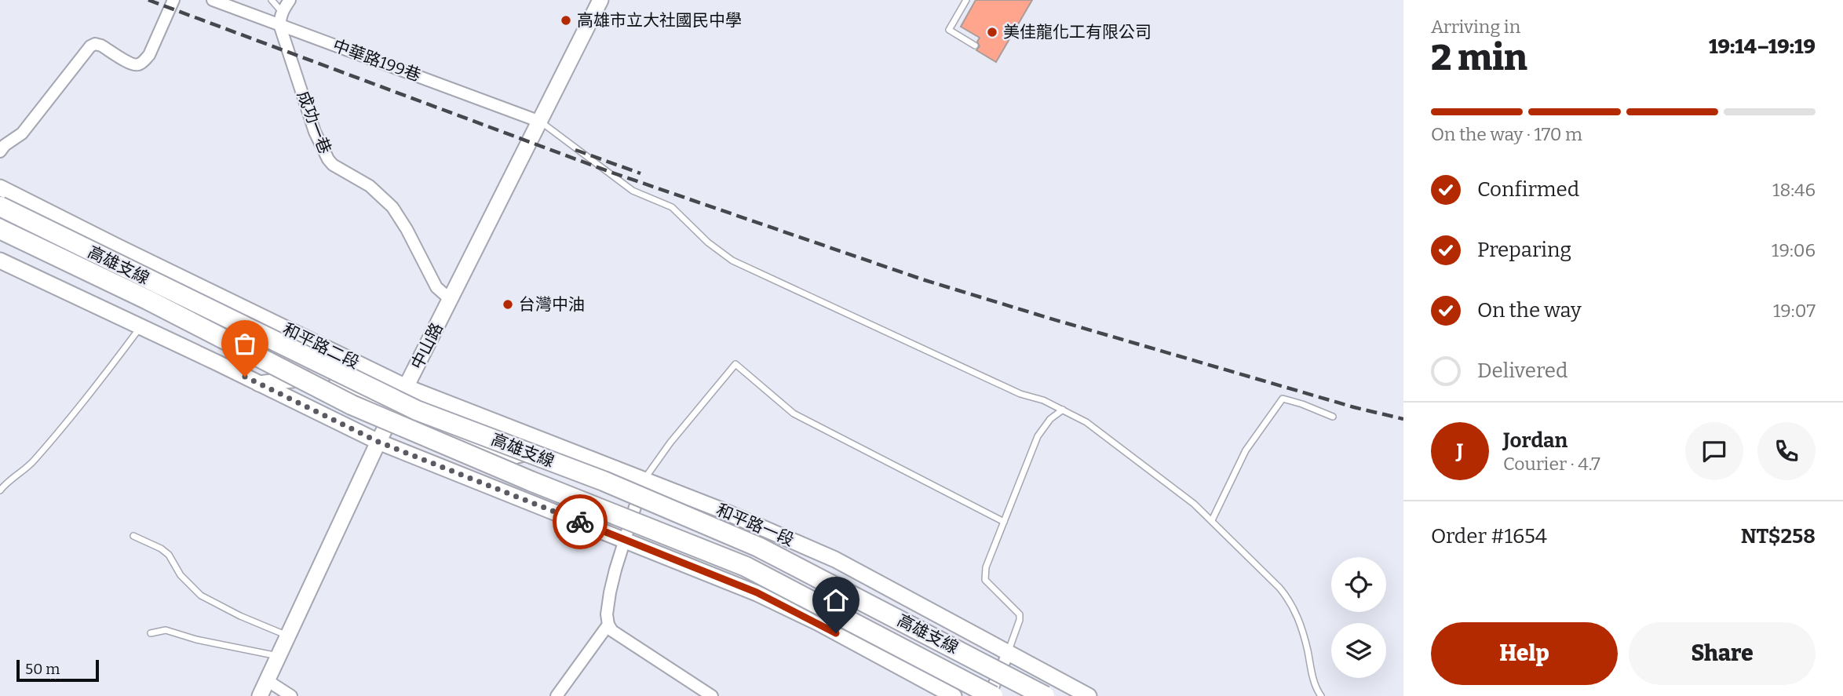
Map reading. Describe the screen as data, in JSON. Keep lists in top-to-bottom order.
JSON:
{
  "streets": {
    "highway": ["高雄支線"],
    "street": [
      "中華路199巷",
      "成功一巷",
      "和平路二段",
      "中山路",
      "和平路一段"
    ]
  },
  "crossings": [
    ["中華路199巷", "成功一巷"],
    ["中華路199巷", "中山路"],
    ["成功一巷", "中山路"],
    ["和平路二段", "中山路"],
    ["和平路二段", "和平路一段"],
    ["中山路", "和平路一段"]
  ],
  "places": ["高雄市立大社國民中學", "美佳龍化工有限公司", "台灣中油"],
  "scale_bar": "50 m",
  "page": {
    "heading": ["2 min", "Arriving in", "19:14–19:19"],
    "panel": [
      "Jordan",
      "Courier · 4.7",
      "Order #1654",
      "NT$258"
    ],
    "bar": "On the way · 170 m",
    "list": [
      ["Confirmed", "18:46"],
      ["Preparing", "19:06"],
      ["On the way", "19:07"],
      "Delivered"
    ],
    "round": "J",
    "buttons": ["Help", "Share"],
    "scale": "50 m"
  }
}
